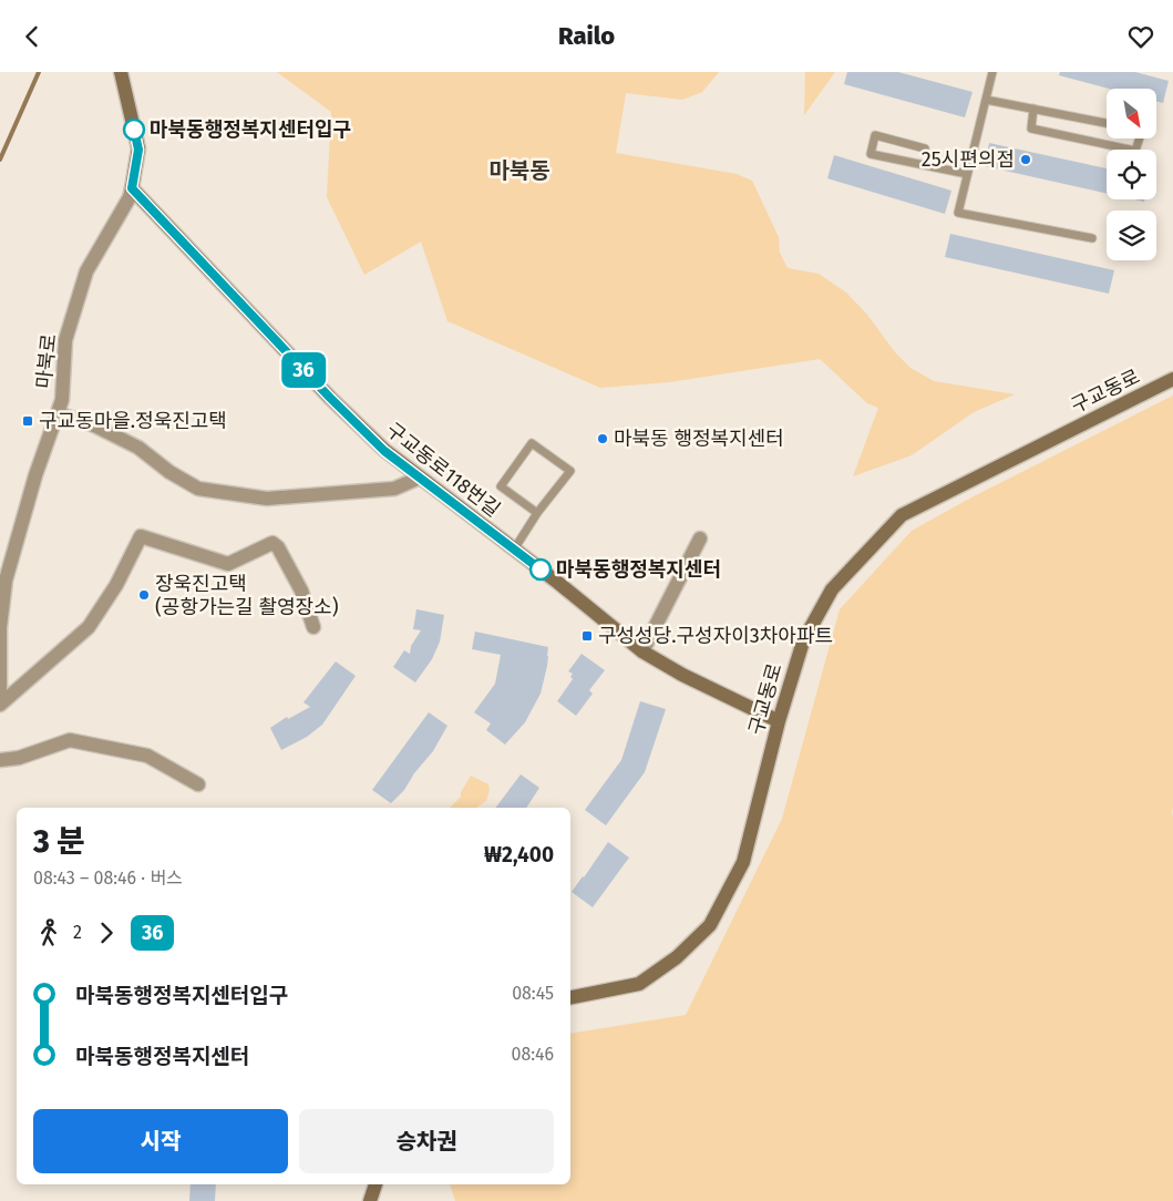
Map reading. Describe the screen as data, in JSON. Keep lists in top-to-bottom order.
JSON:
{
  "streets": {
    "street": ["마북로", "구교동로", "구교동로118번길"]
  },
  "crossings": [
    ["마북로", "구교동로118번길"],
    ["구교동로", "구교동로118번길"]
  ],
  "districts": ["마북동"],
  "places": {
    "other": [
      "마북동행정복지센터입구",
      "25시편의점",
      "마북동 행정복지센터",
      "마북동행정복지센터",
      "장욱진고택 (공항가는길 촬영장소)"
    ],
    "transit": ["구교동마을.정욱진고택", "구성성당.구성자이3차아파트"]
  },
  "lines": ["bus line 36"],
  "north": "bottom right",
  "page": {
    "header": "Railo",
    "on_map": "36",
    "heading": ["3 분", "08:43 – 08:46 · 버스", "₩2,400"],
    "legs": ["2", "36"],
    "list": [
      {
        "name": "마북동행정복지센터입구",
        "value": "08:45"
      },
      {
        "name": "마북동행정복지센터",
        "value": "08:46"
      }
    ],
    "buttons": ["시작", "승차권"]
  }
}
